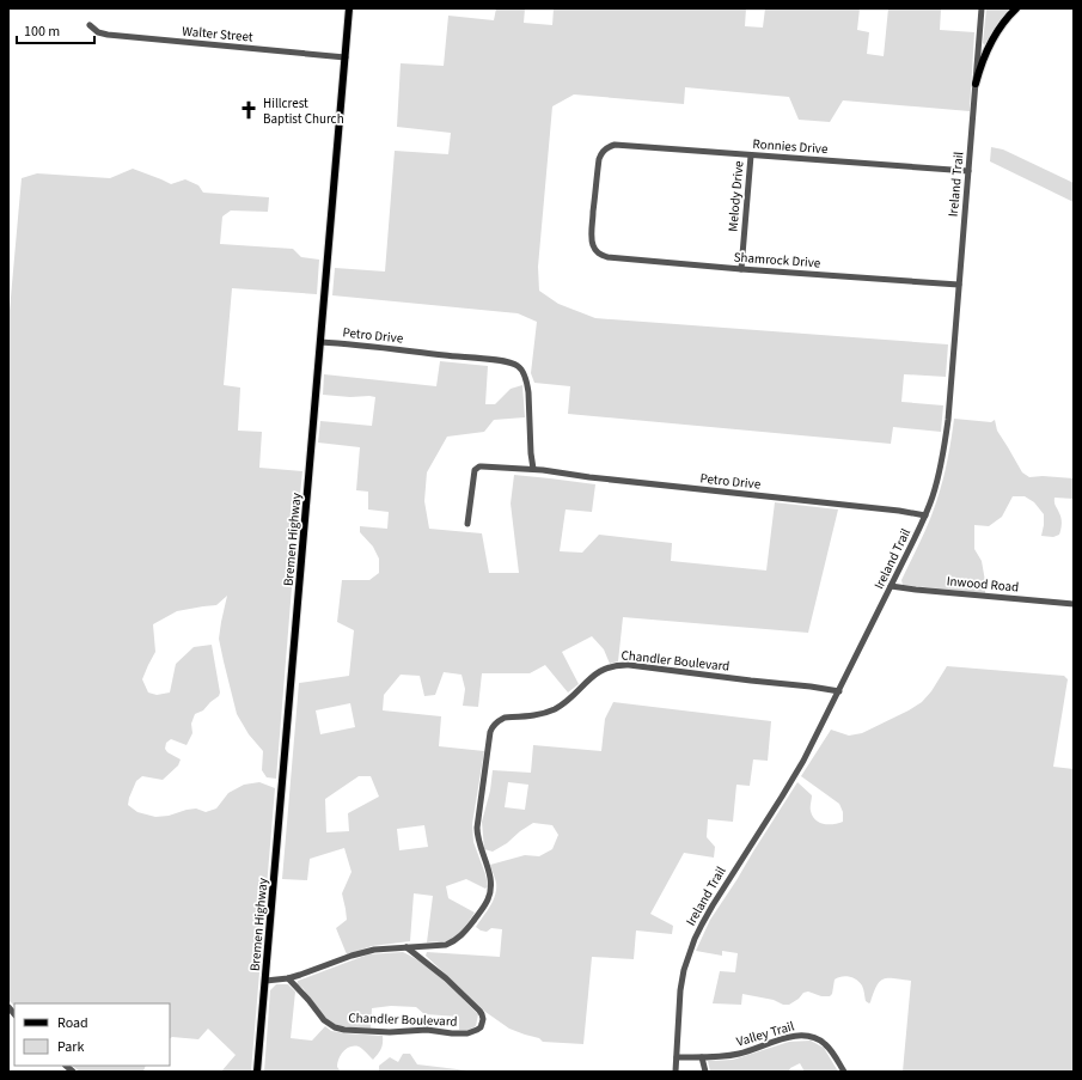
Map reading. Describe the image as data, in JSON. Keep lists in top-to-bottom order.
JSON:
{
  "streets": {
    "main road": ["Bremen Highway"],
    "street": [
      "Walter Street",
      "Ronnies Drive",
      "Ireland Trail",
      "Melody Drive",
      "Shamrock Drive",
      "Petro Drive",
      "Inwood Road",
      "Chandler Boulevard",
      "Valley Trail"
    ]
  },
  "crossings": [
    ["Walter Street", "Bremen Highway"],
    ["Ronnies Drive", "Ireland Trail"],
    ["Ronnies Drive", "Melody Drive"],
    ["Ronnies Drive", "Shamrock Drive"],
    ["Ireland Trail", "Shamrock Drive"],
    ["Ireland Trail", "Petro Drive"],
    ["Ireland Trail", "Inwood Road"],
    ["Ireland Trail", "Chandler Boulevard"],
    ["Ireland Trail", "Valley Trail"],
    ["Melody Drive", "Shamrock Drive"],
    ["Petro Drive", "Bremen Highway"],
    ["Bremen Highway", "Chandler Boulevard"]
  ],
  "places": {
    "church": ["Hillcrest Baptist Church"]
  },
  "legend": ["Road", "Park"],
  "scale_bar": "100 m"
}
